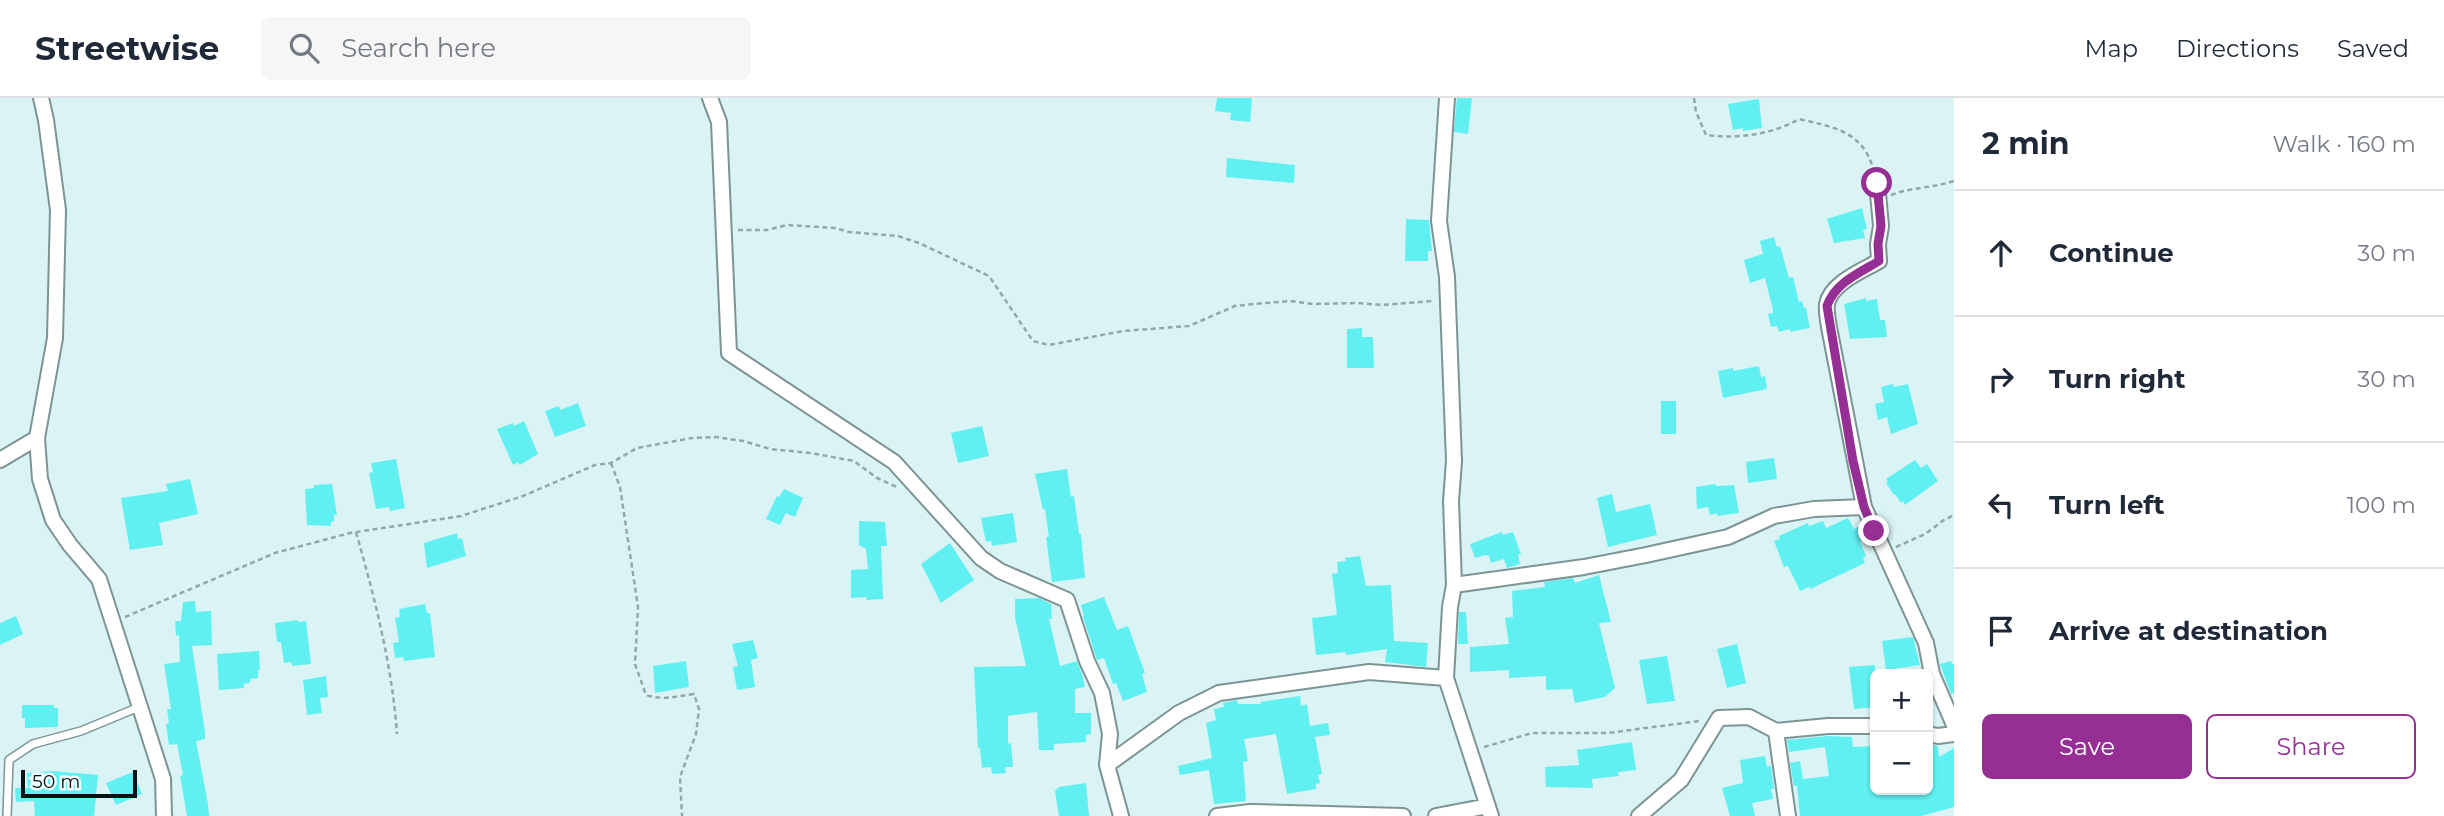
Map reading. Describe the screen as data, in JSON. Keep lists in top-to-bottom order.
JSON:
{
  "scale_bar": "50 m",
  "page": {
    "header": "Streetwise",
    "search": "Search here",
    "nav": ["Map", "Directions", "Saved"],
    "heading": ["2 min", "Walk · 160 m"],
    "list": [
      ["Continue", "30 m"],
      ["Turn right", "30 m"],
      ["Turn left", "100 m"],
      "Arrive at destination"
    ],
    "map_buttons": ["+", "−"],
    "buttons": ["Save", "Share"],
    "scale": "50 m"
  }
}
